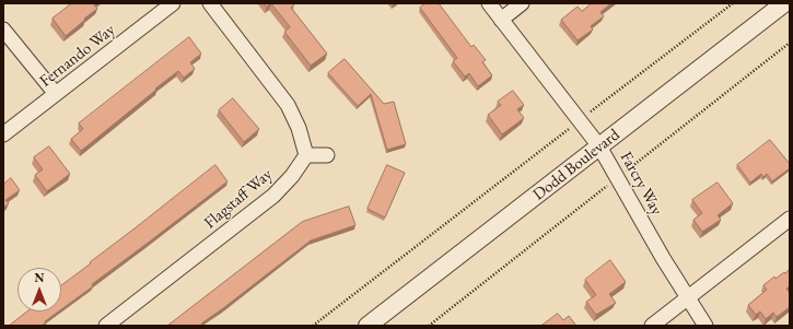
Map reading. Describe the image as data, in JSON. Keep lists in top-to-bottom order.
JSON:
{
  "streets": {
    "street": [
      "Fernando Way",
      "Dodd Boulevard",
      "Farcry Way",
      "Flagstaff Way"
    ]
  },
  "crossings": [
    ["Dodd Boulevard", "Farcry Way"]
  ],
  "north": "top"
}
